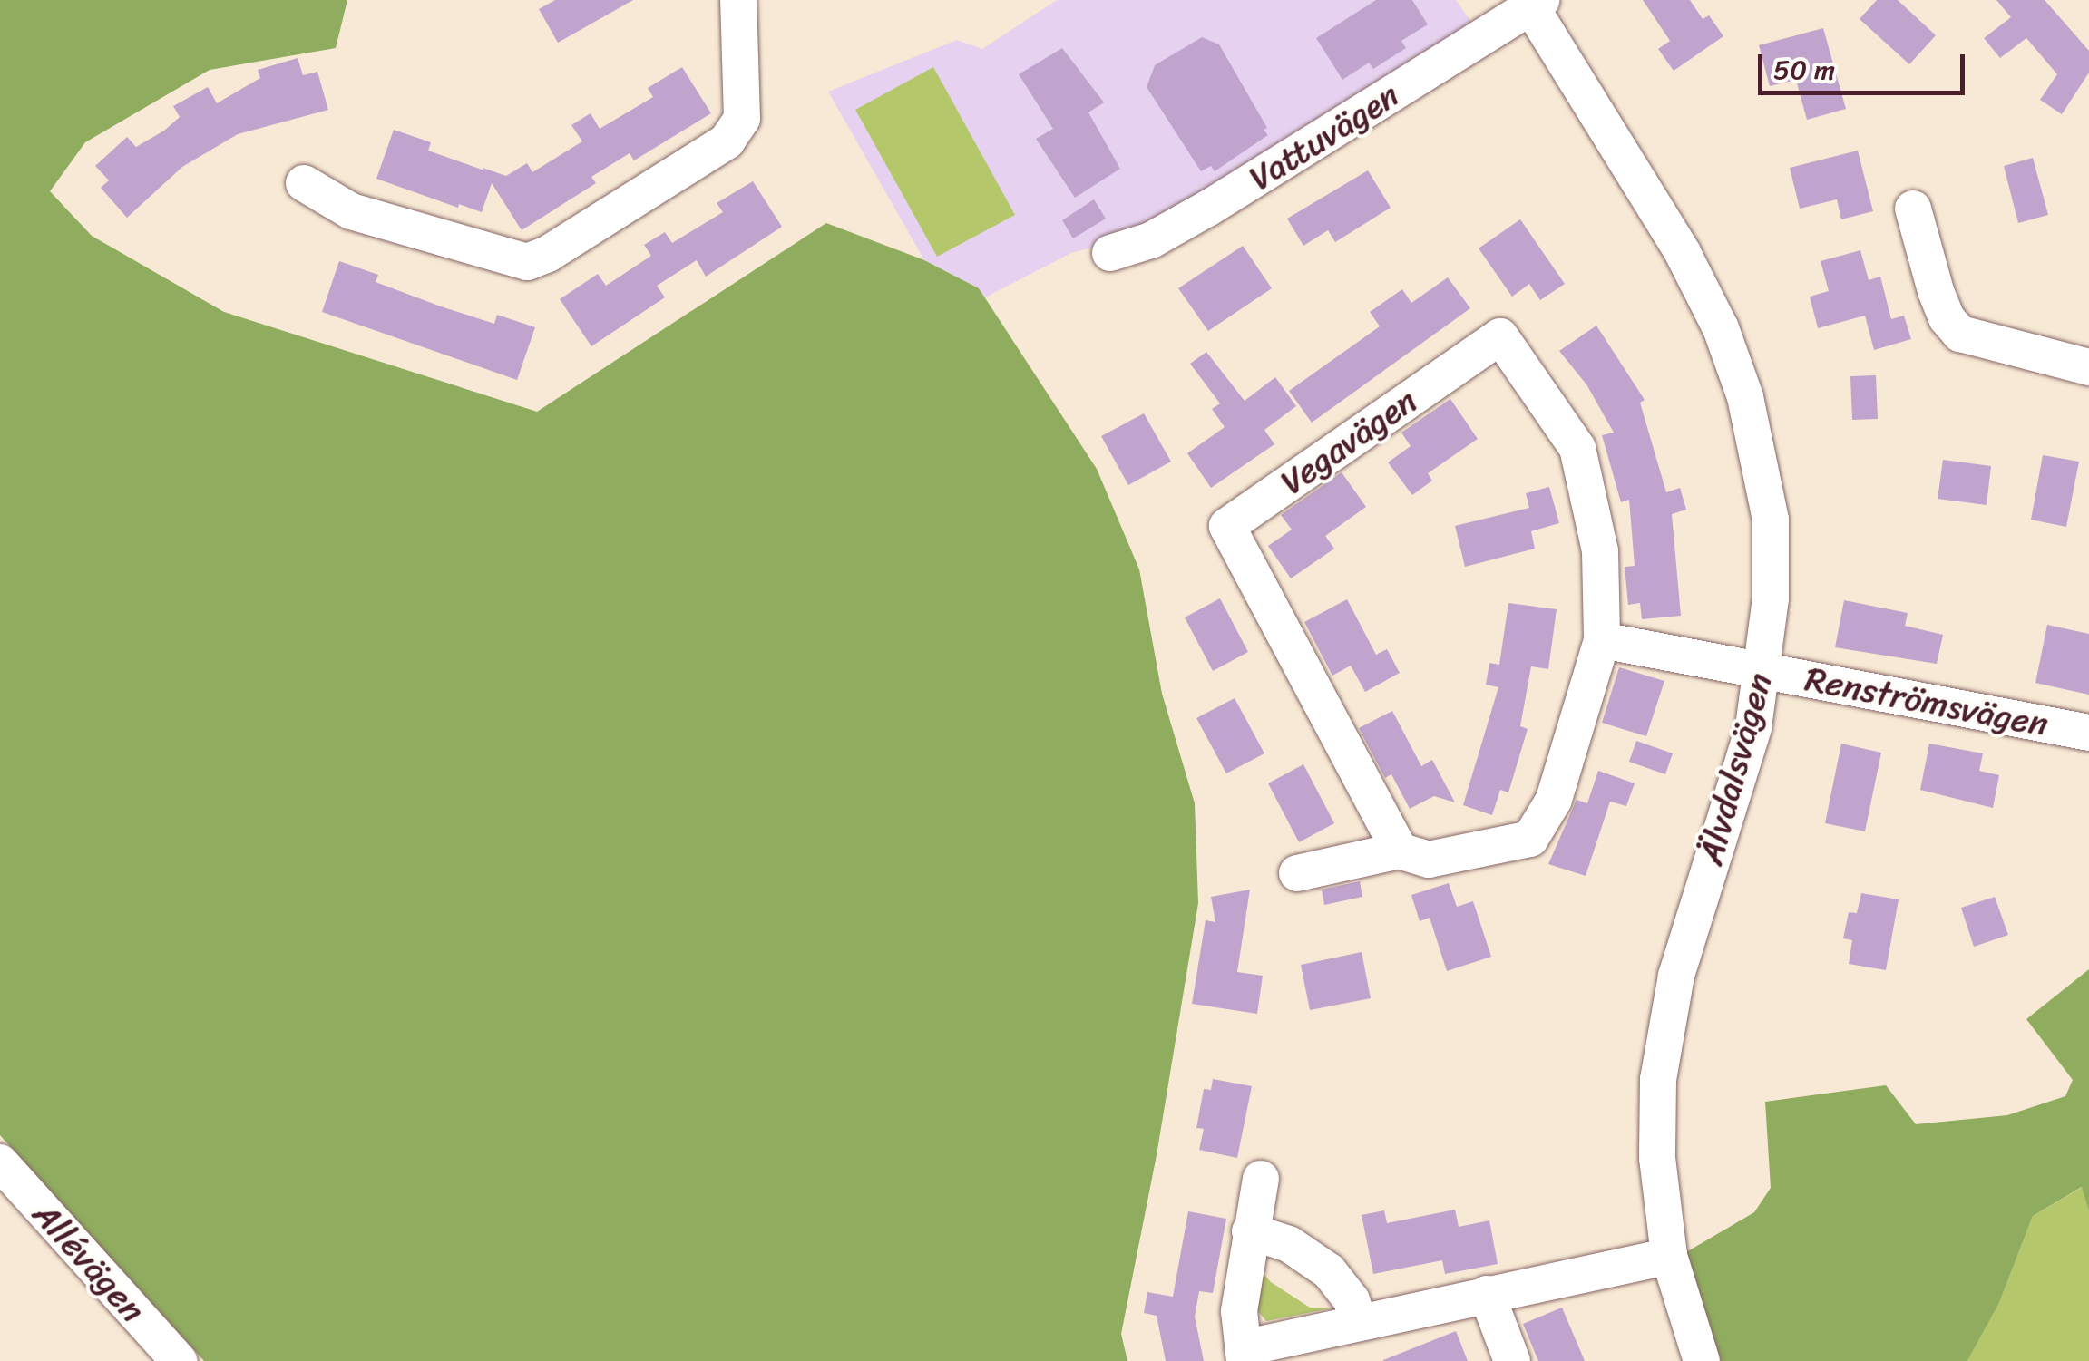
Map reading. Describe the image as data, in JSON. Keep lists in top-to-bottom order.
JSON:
{
  "streets": {
    "street": [
      "Vattuvägen",
      "Vegavägen",
      "Renströmsvägen",
      "Älvdalsvägen",
      "Allévägen"
    ]
  },
  "crossings": [
    ["Vattuvägen", "Älvdalsvägen"],
    ["Renströmsvägen", "Älvdalsvägen"]
  ],
  "scale_bar": "50 m"
}
